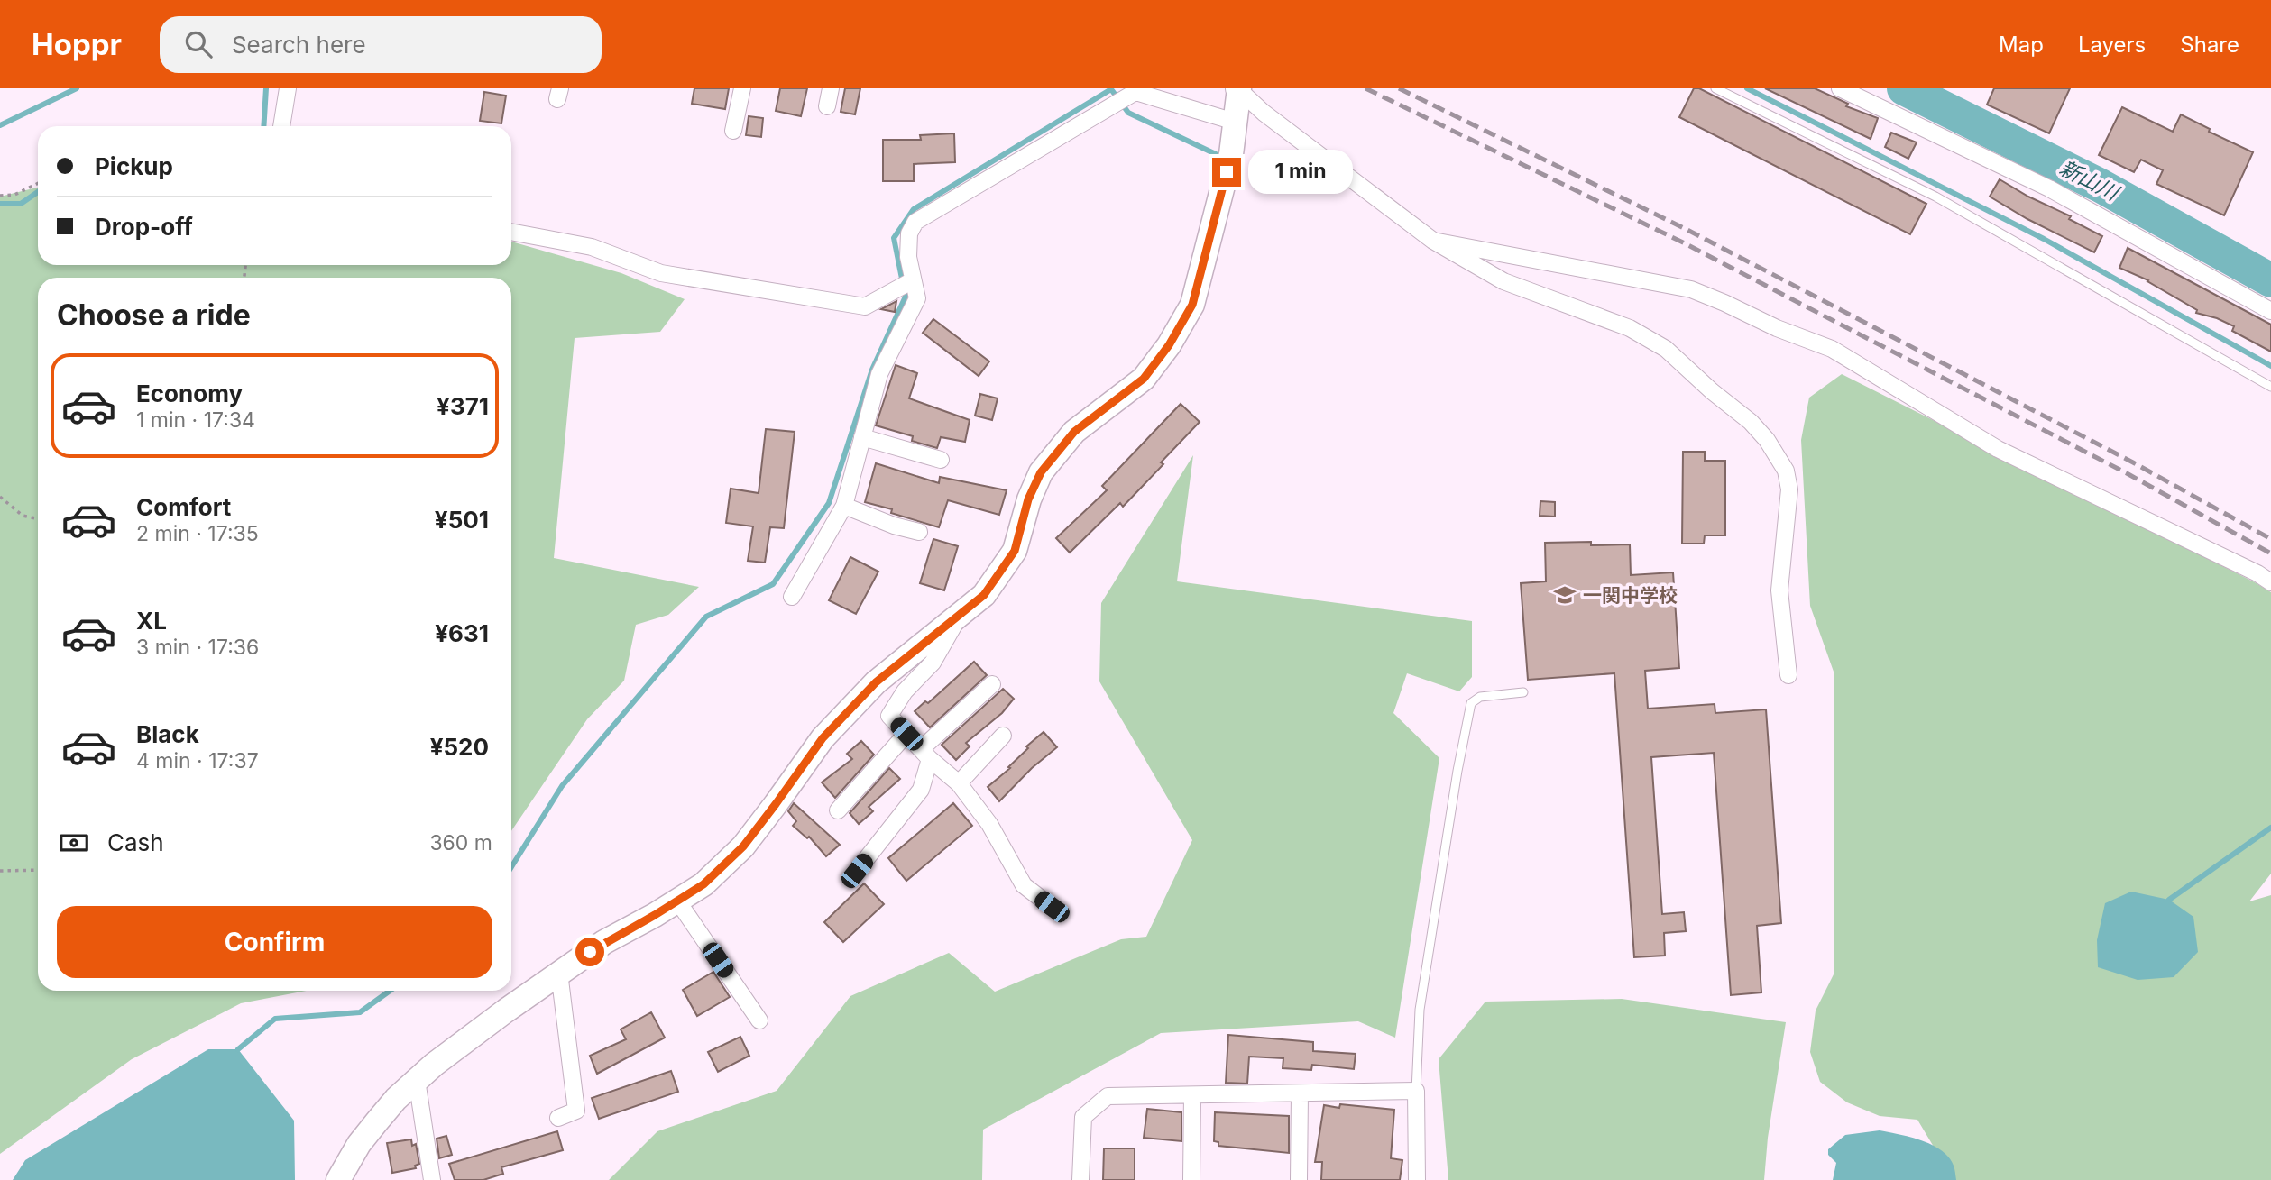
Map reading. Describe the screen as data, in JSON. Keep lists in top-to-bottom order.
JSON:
{
  "water": ["新山川"],
  "places": {
    "school or university": ["一関中学校"]
  },
  "page": {
    "header": "Hoppr",
    "search": "Search here",
    "nav": ["Map", "Layers", "Share"],
    "banner": ["Pickup", "Drop-off"],
    "bubble": "1 min",
    "heading": "Choose a ride",
    "list": [
      {
        "name": "Economy",
        "note": "1 min · 17:34",
        "value": "¥371"
      },
      {
        "name": "Comfort",
        "note": "2 min · 17:35",
        "value": "¥501"
      },
      {
        "name": "XL",
        "note": "3 min · 17:36",
        "value": "¥631"
      },
      {
        "name": "Black",
        "note": "4 min · 17:37",
        "value": "¥520"
      }
    ],
    "pay": ["Cash", "360 m"],
    "buttons": "Confirm"
  }
}
